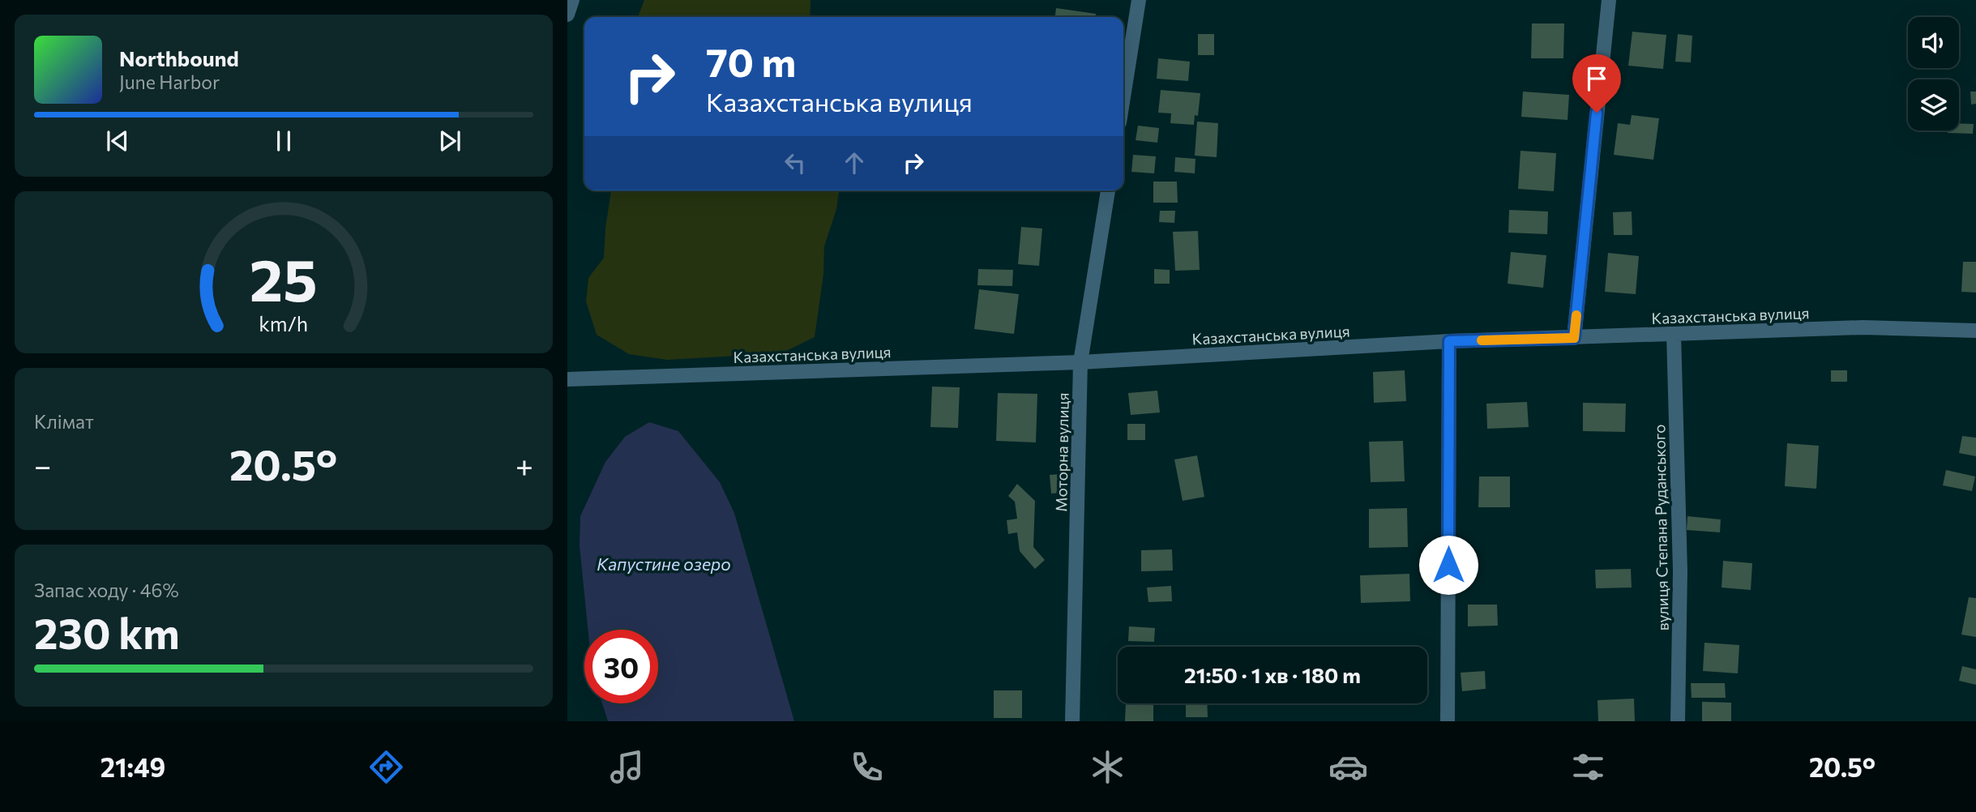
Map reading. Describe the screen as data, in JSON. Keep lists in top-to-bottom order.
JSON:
{
  "streets": {
    "street": ["Казахстанська вулиця", "Моторна вулиця", "вулиця Степана Руданського"]
  },
  "crossings": [
    ["Казахстанська вулиця", "Моторна вулиця"],
    ["Казахстанська вулиця", "вулиця Степана Руданського"]
  ],
  "water": ["Капустине озеро"],
  "page": {
    "turn": ["70 m", "Казахстанська вулиця"],
    "song": ["Northbound", "June Harbor"],
    "tile": [
      "Клімат",
      ["Запас ходу · 46%", "230 km"]
    ],
    "heat": ["−", "20.5°", "+"],
    "limit": "30",
    "trip": "21:50 · 1 хв · 180 m",
    "tabs": ["21:49", "20.5°"],
    "gauge": ["25", "km/h"]
  }
}
